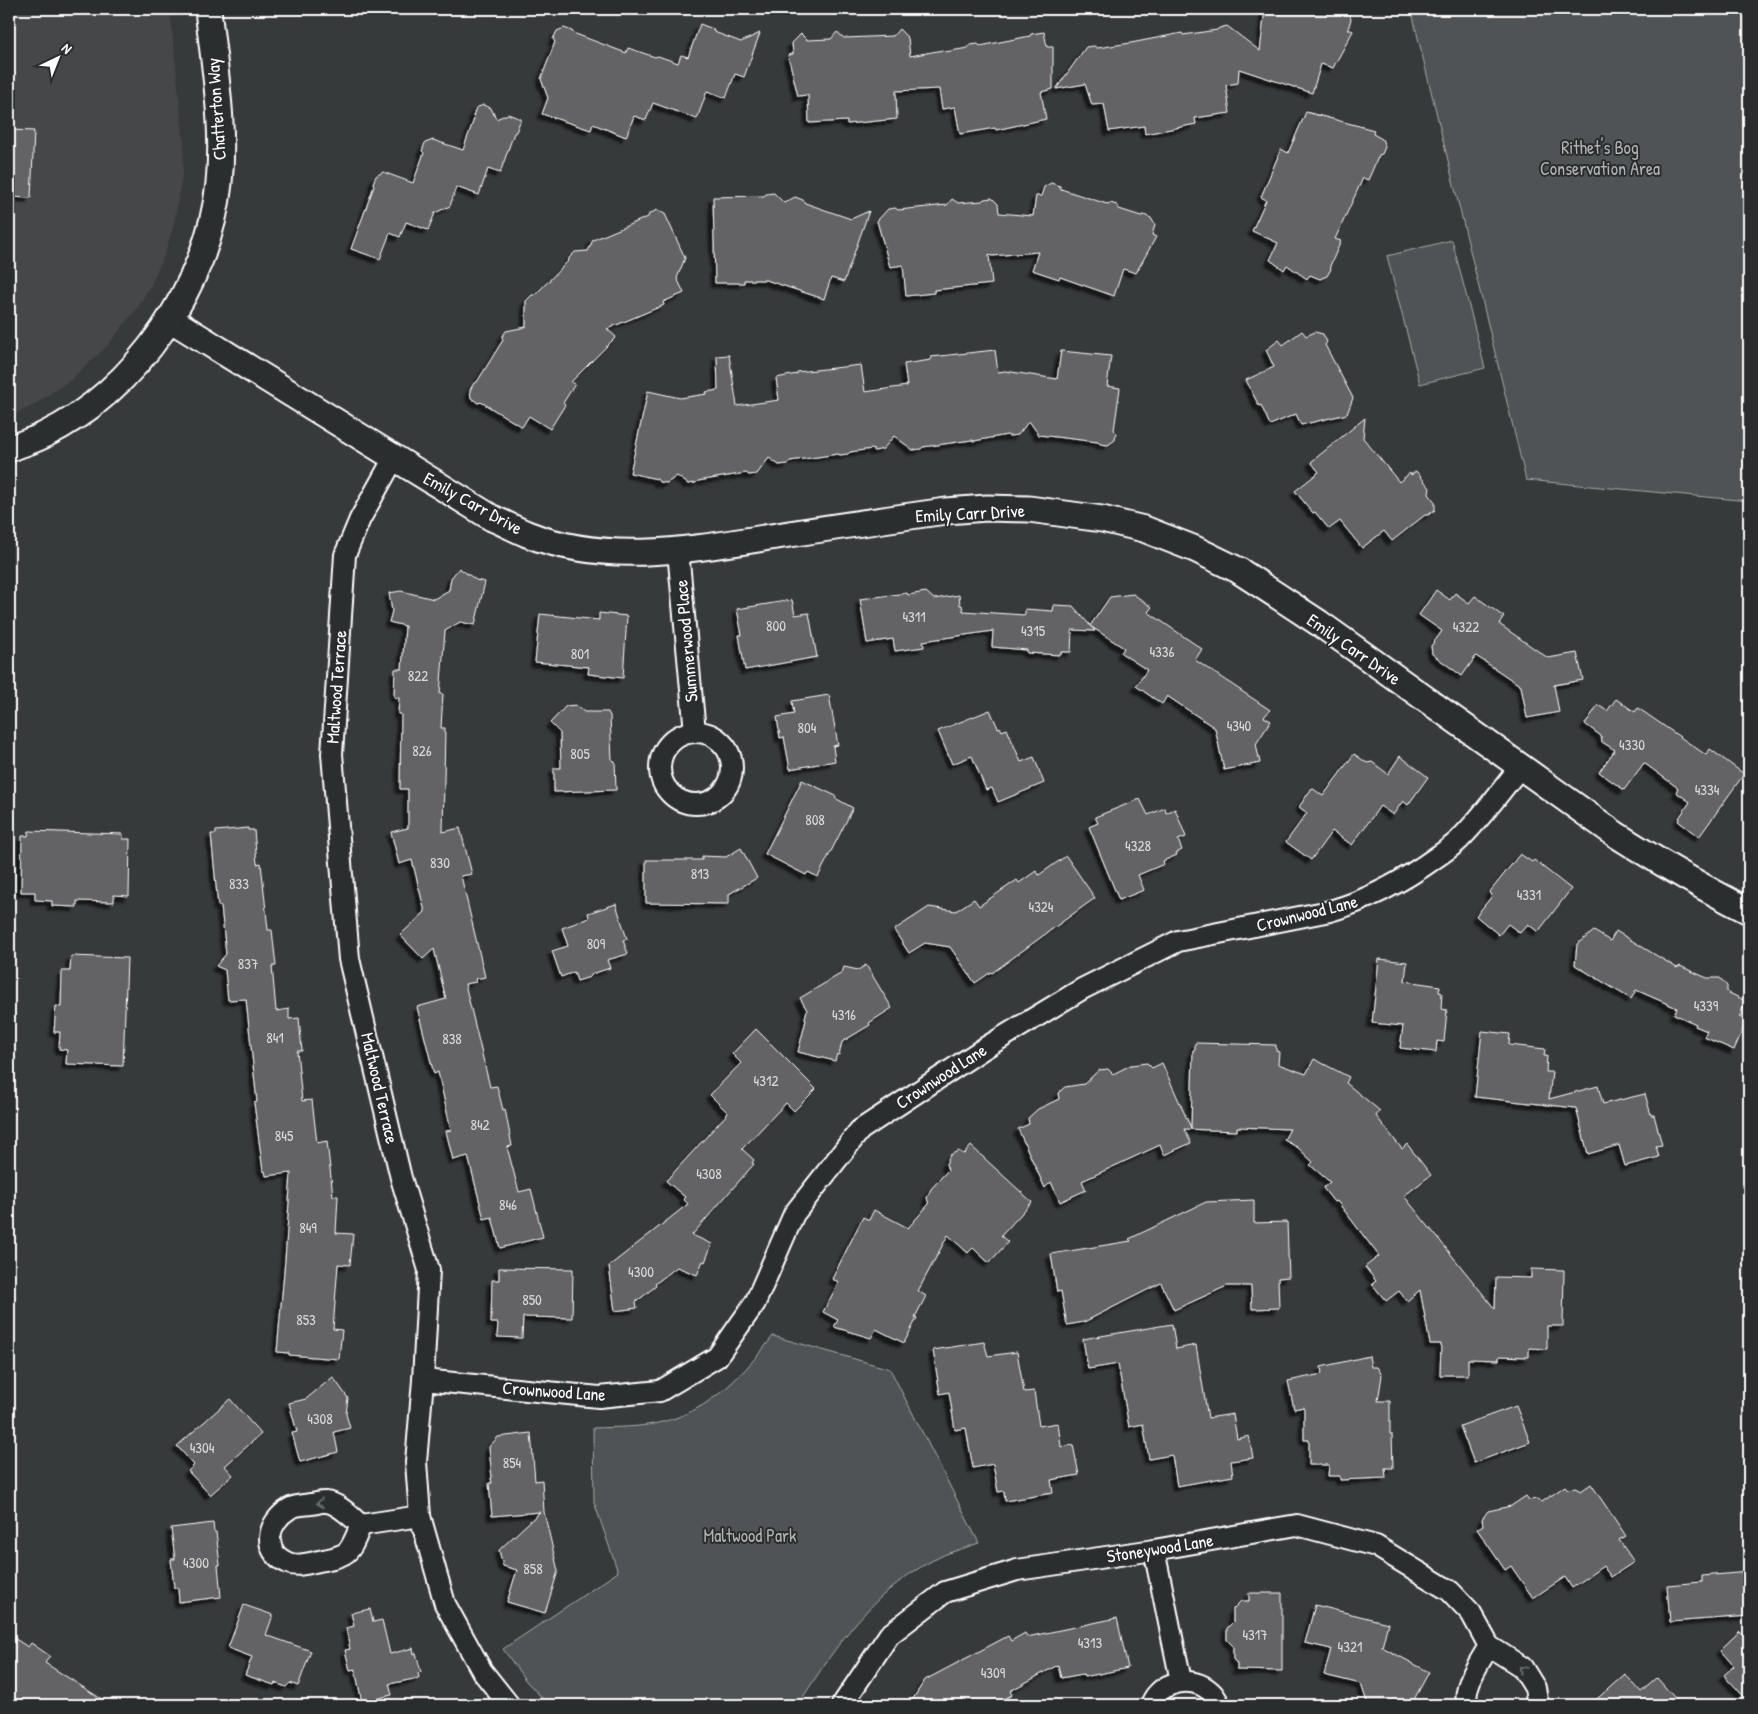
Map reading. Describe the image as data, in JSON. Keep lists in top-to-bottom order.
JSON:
{
  "streets": {
    "street": [
      "Chatterton Way",
      "Emily Carr Drive",
      "Summerwood Place",
      "Maltwood Terrace",
      "Crownwood Lane",
      "Stoneywood Lane"
    ]
  },
  "crossings": [
    ["Chatterton Way", "Emily Carr Drive"],
    ["Emily Carr Drive", "Summerwood Place"],
    ["Emily Carr Drive", "Maltwood Terrace"],
    ["Emily Carr Drive", "Crownwood Lane"],
    ["Maltwood Terrace", "Crownwood Lane"]
  ],
  "parks": ["Rithet's Bog Conservation Area", "Maltwood Park"],
  "house_numbers": [
    "4311",
    "800",
    "4322",
    "4315",
    "4336",
    "801",
    "822",
    "4340",
    "804",
    "4330",
    "826",
    "805",
    "4334",
    "808",
    "4328",
    "830",
    "813",
    "833",
    "4331",
    "4324",
    "809",
    "837",
    "4339",
    "4316",
    "841",
    "838",
    "4312",
    "842",
    "845",
    "4308",
    "846",
    "849",
    "4300",
    "850",
    "853",
    "4308",
    "4304",
    "854",
    "4300",
    "858",
    "4317",
    "4313",
    "4321",
    "4309"
  ],
  "north": "top right"
}
